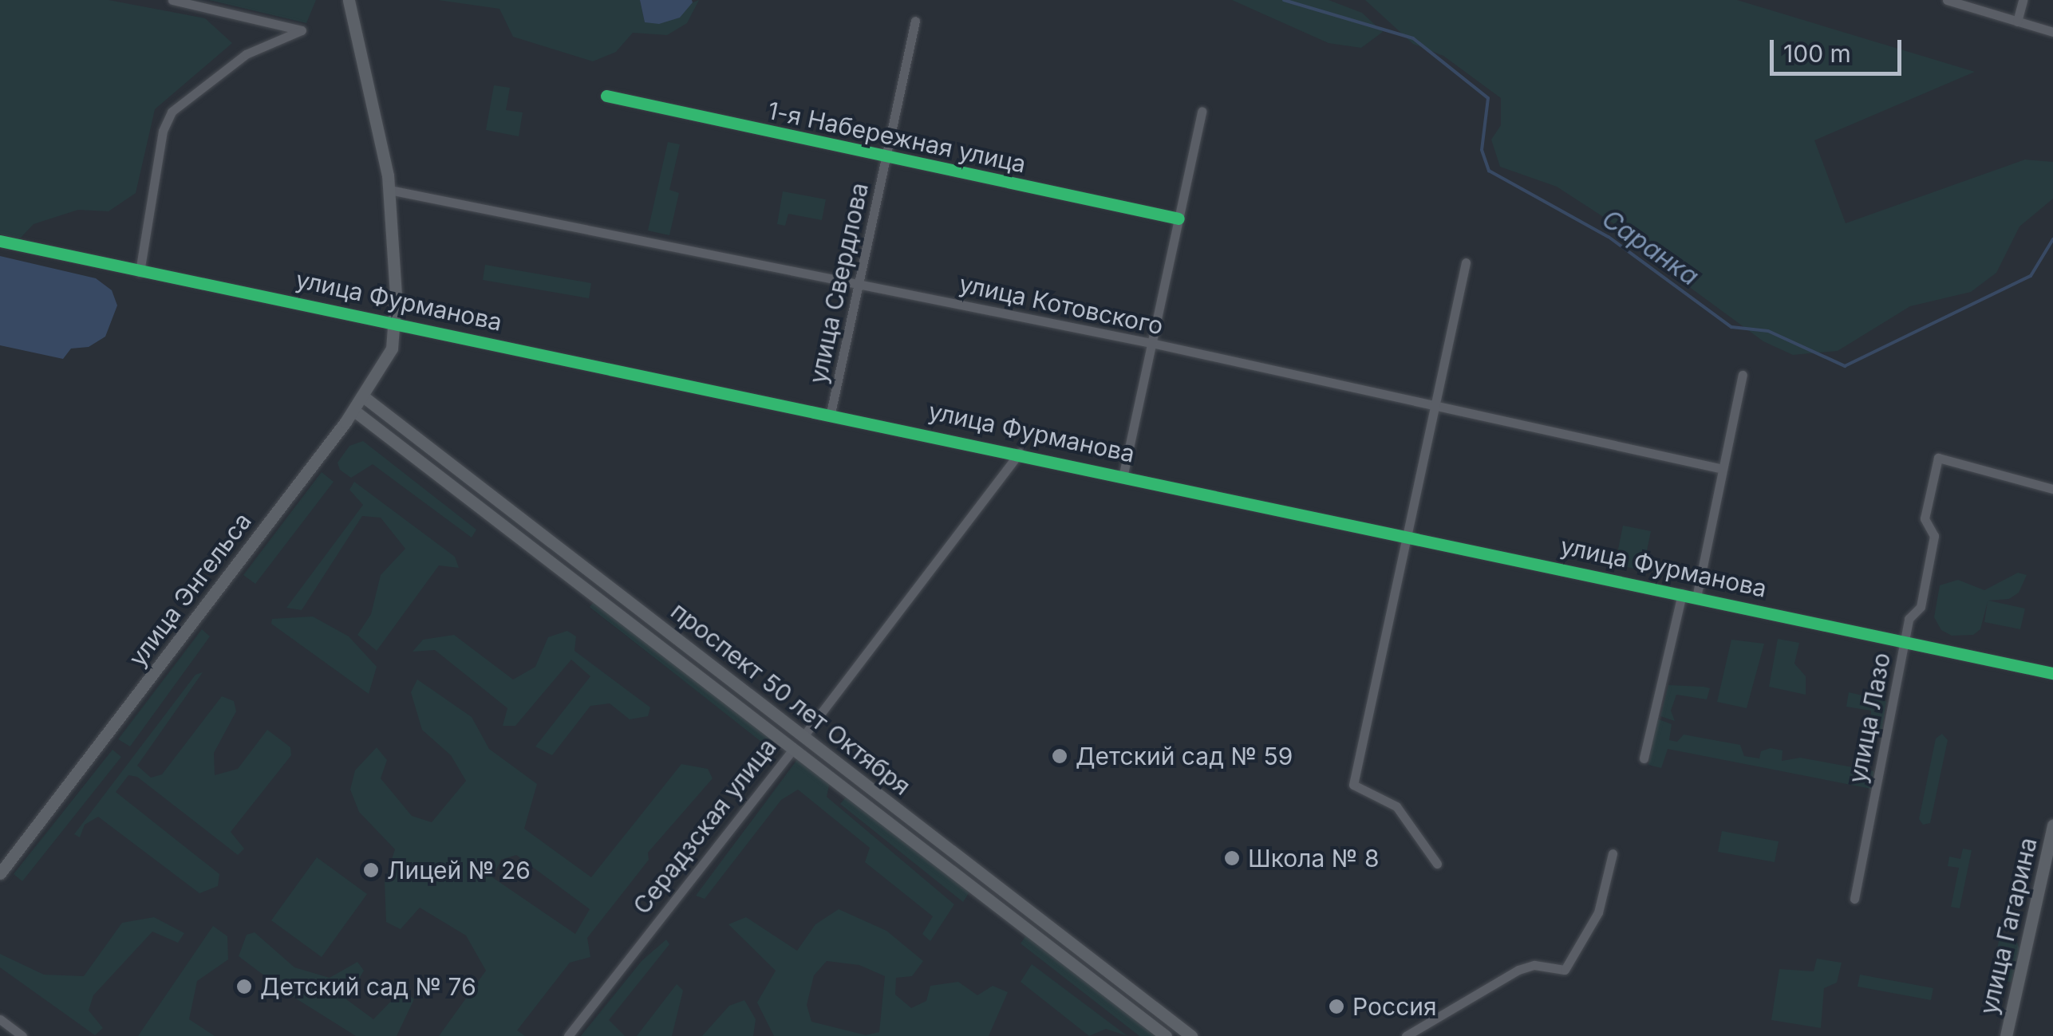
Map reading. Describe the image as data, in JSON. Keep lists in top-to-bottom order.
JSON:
{
  "streets": {
    "main road": [
      "улица Энгельса",
      "проспект 50 лет Октября",
      "Серадзская улица",
      "улица Гагарина"
    ],
    "street": [
      "1-я Набережная улица",
      "улица Свердлова",
      "улица Фурманова",
      "улица Котовского",
      "улица Лазо"
    ]
  },
  "crossings": [
    ["1-я Набережная улица", "улица Свердлова"],
    ["улица Свердлова", "улица Фурманова"],
    ["улица Свердлова", "улица Котовского"],
    ["улица Фурманова", "улица Энгельса"],
    ["улица Фурманова", "улица Лазо"],
    ["улица Фурманова", "Серадзская улица"],
    ["улица Котовского", "улица Энгельса"],
    ["улица Энгельса", "проспект 50 лет Октября"],
    ["проспект 50 лет Октября", "Серадзская улица"]
  ],
  "water": ["Саранка"],
  "places": [
    "Детский сад № 59",
    "Школа № 8",
    "Лицей № 26",
    "Детский сад № 76",
    "Россия"
  ],
  "scale_bar": "100 m"
}
